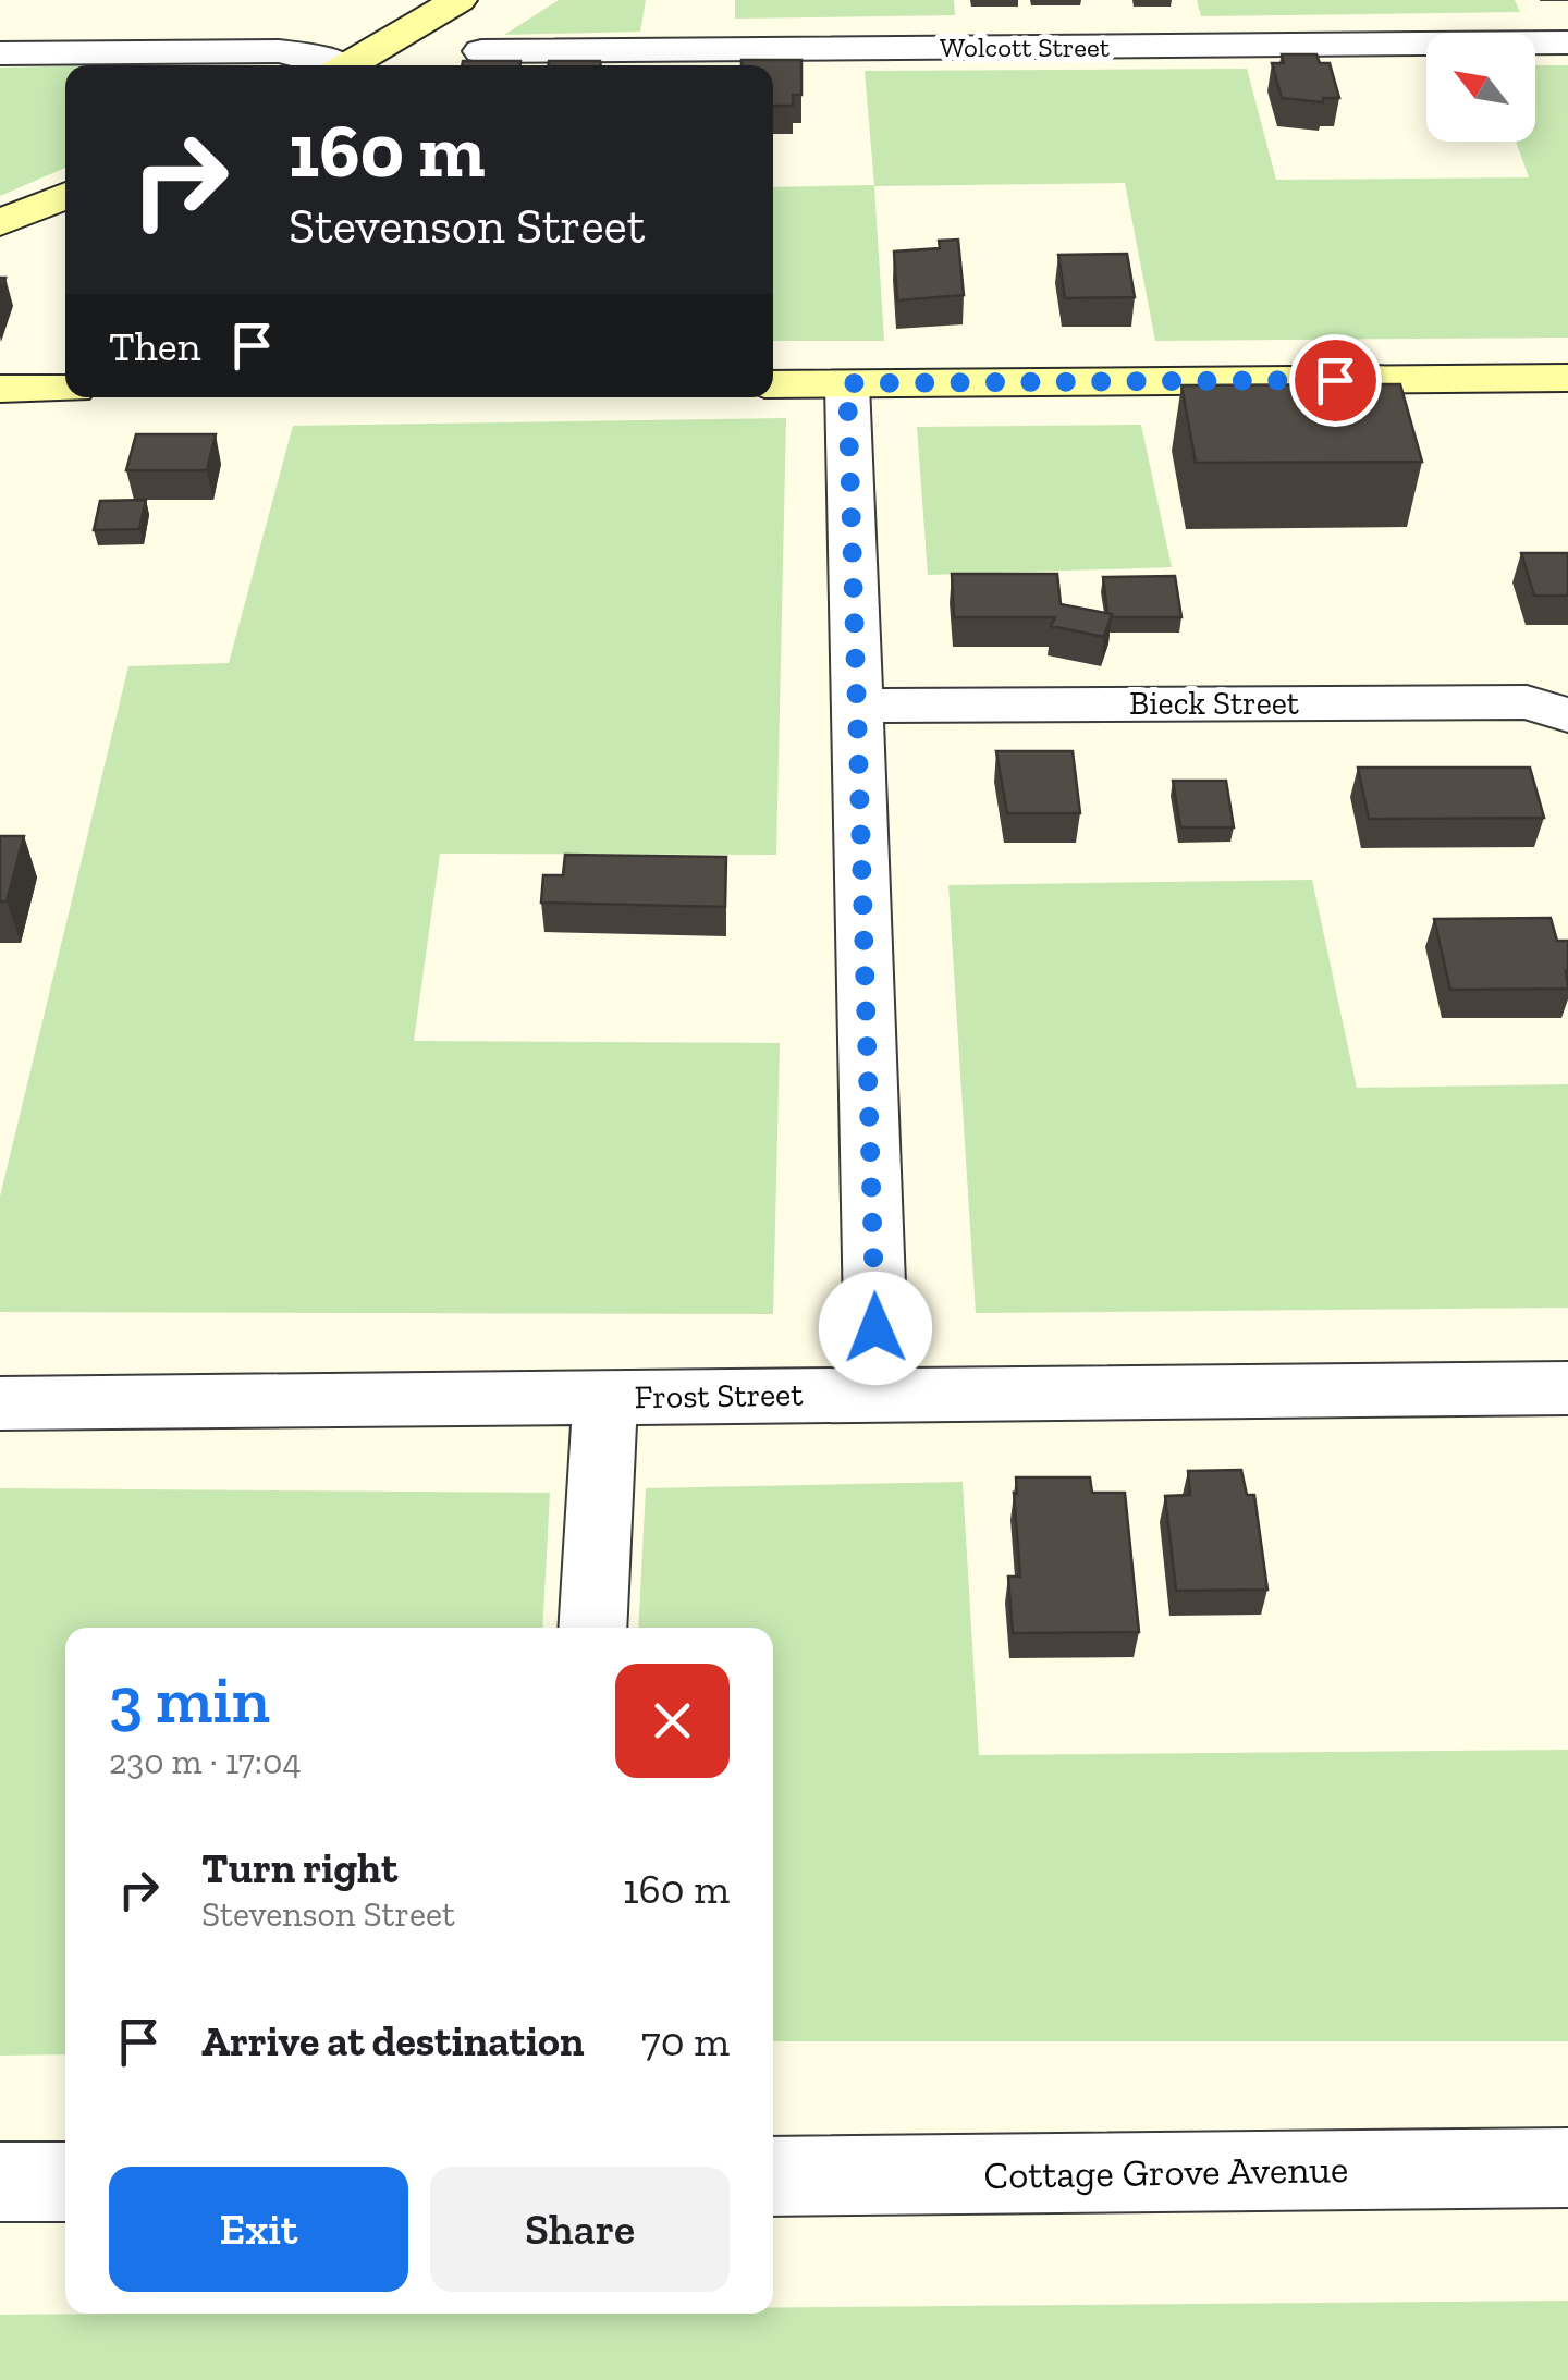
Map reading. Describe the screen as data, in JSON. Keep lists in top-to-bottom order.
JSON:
{
  "streets": {
    "street": [
      "Wolcott Street",
      "Bieck Street",
      "Frost Street",
      "Cottage Grove Avenue"
    ]
  },
  "north": "top left",
  "page": {
    "turn": ["160 m", "Stevenson Street"],
    "then": "Then",
    "heading": ["3 min", "230 m · 17:04"],
    "list": [
      {
        "name": "Turn right",
        "note": "Stevenson Street",
        "value": "160 m"
      },
      {
        "name": "Arrive at destination",
        "value": "70 m"
      }
    ],
    "buttons": ["Exit", "Share"]
  }
}
